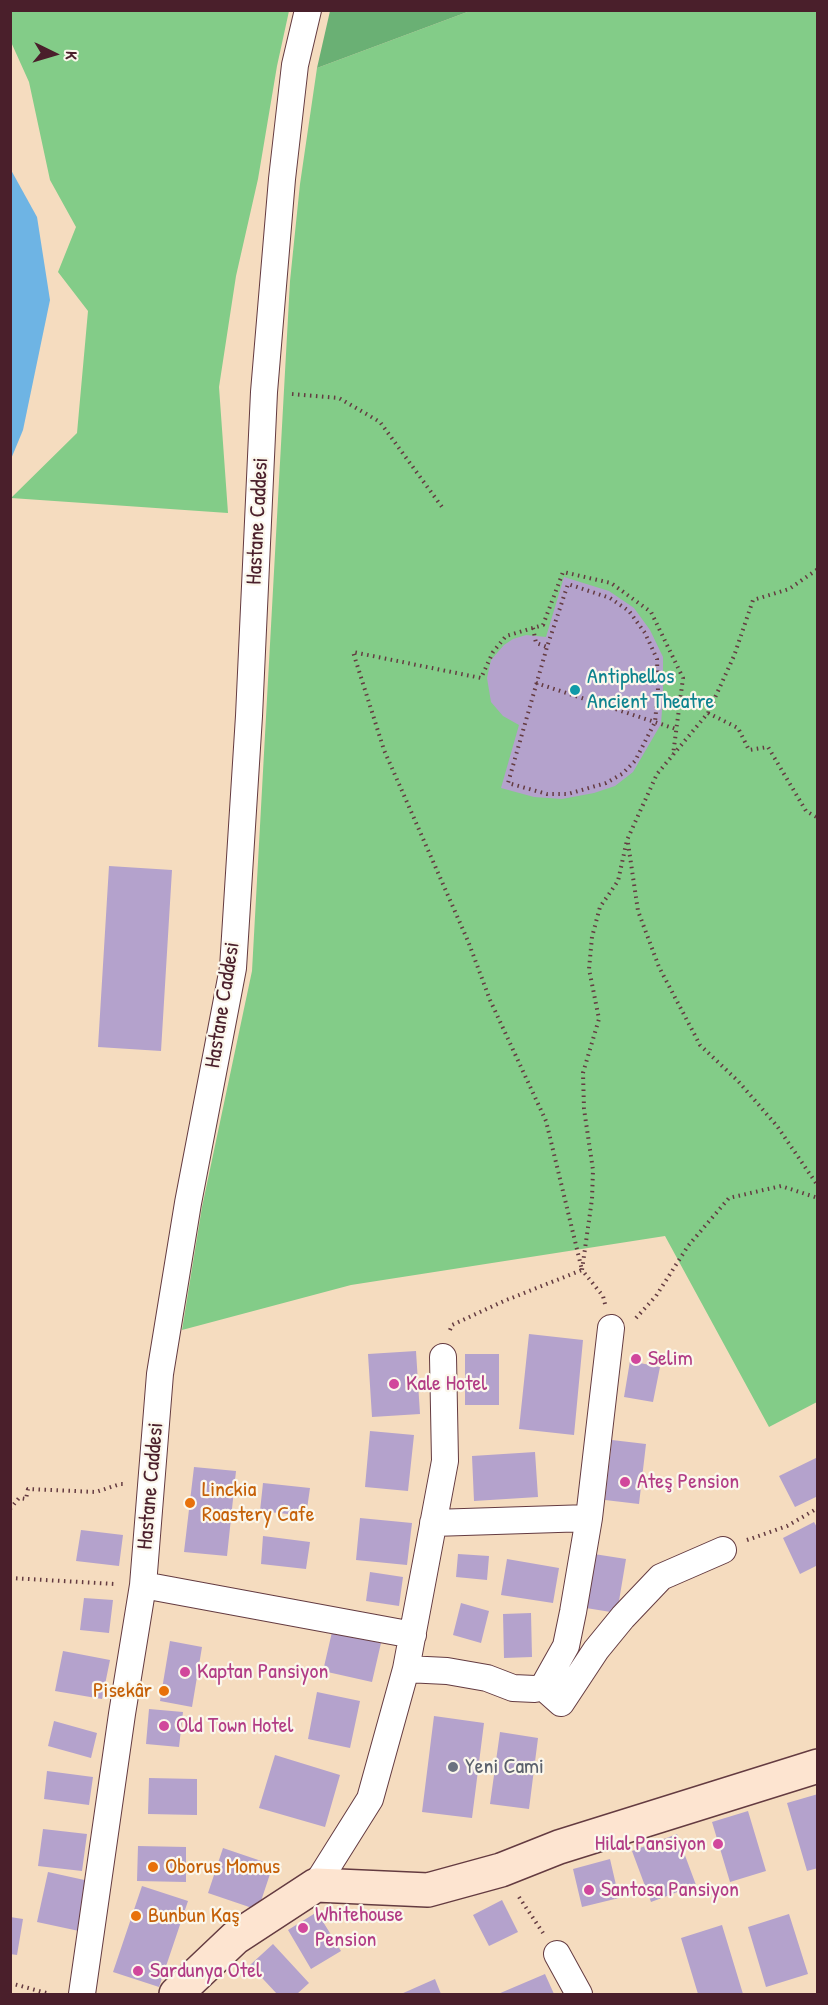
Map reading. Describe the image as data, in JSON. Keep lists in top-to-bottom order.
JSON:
{
  "streets": {
    "street": ["Hastane Caddesi"]
  },
  "places": [
    "Antiphellos Ancient Theatre",
    "Selim",
    "Kale Hotel",
    "Ateş Pension",
    "Linckia Roastery Cafe",
    "Kaptan Pansiyon",
    "Pisekâr",
    "Old Town Hotel",
    "Yeni Cami",
    "Hilal Pansiyon",
    "Oborus Momus",
    "Santosa Pansiyon",
    "Bunbun Kaş",
    "Whitehouse Pension",
    "Sardunya Otel"
  ],
  "north": "right"
}
